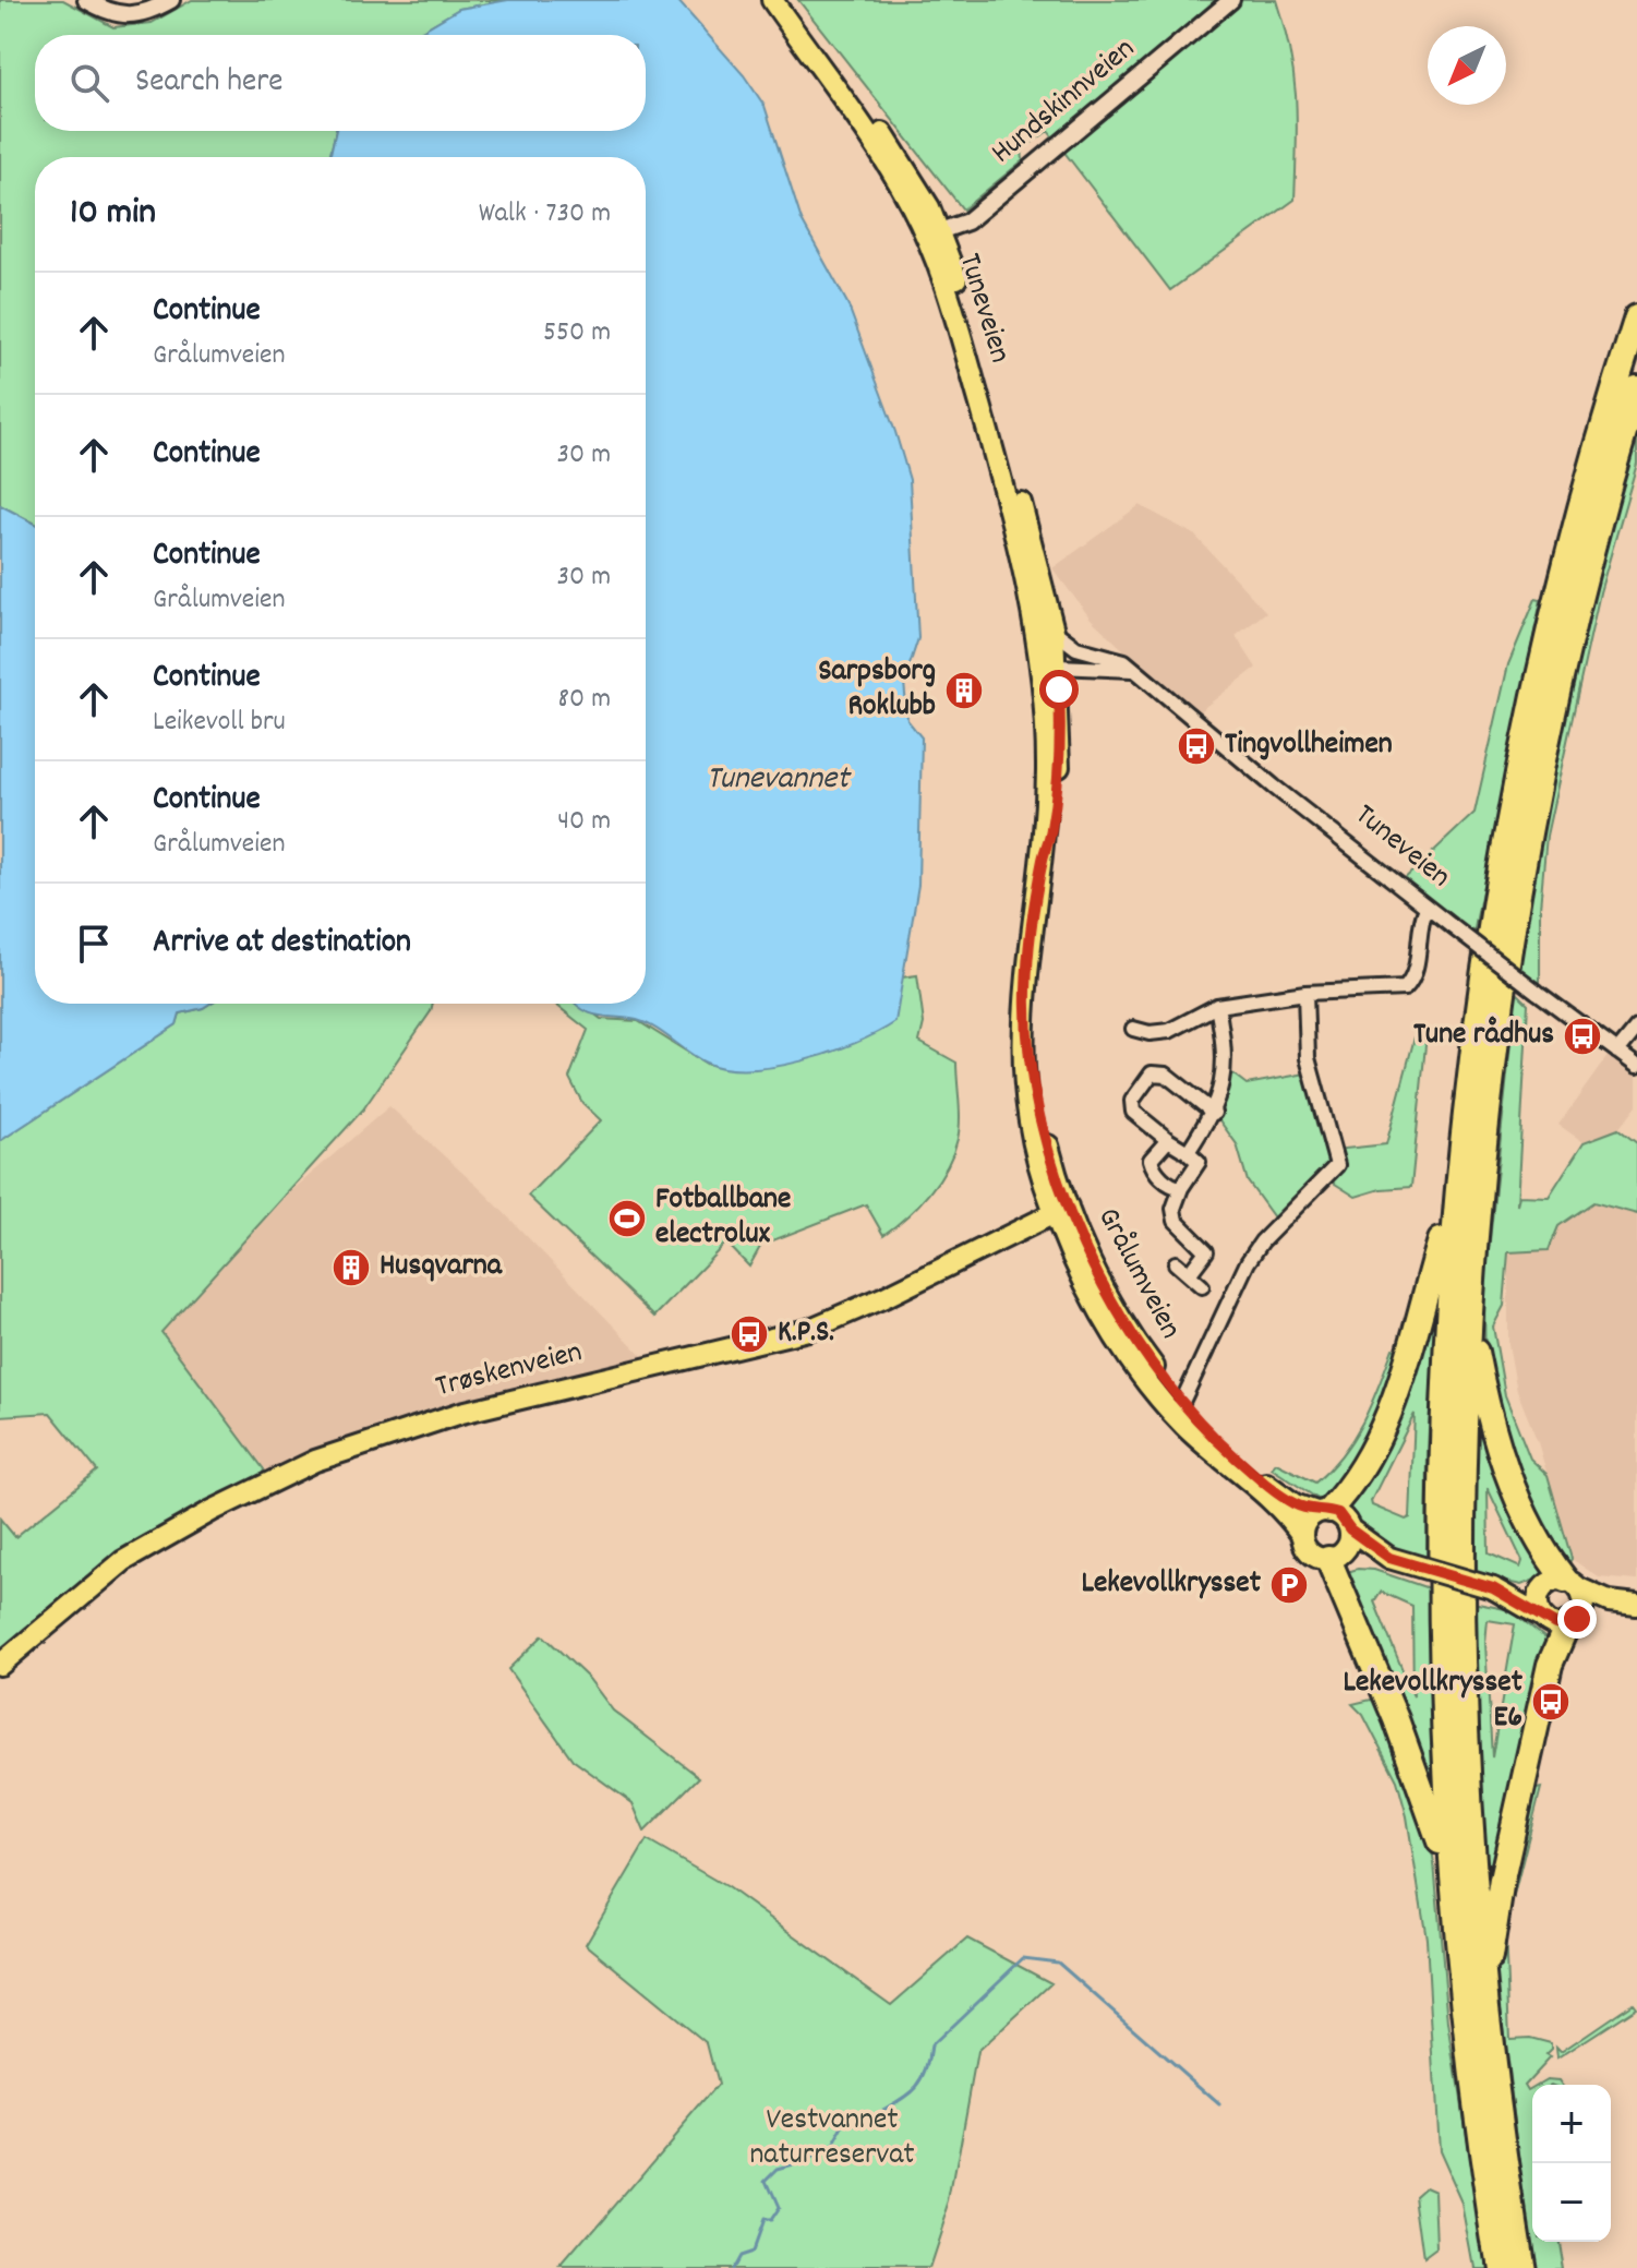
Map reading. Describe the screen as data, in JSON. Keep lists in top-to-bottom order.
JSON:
{
  "streets": {
    "main road": ["Tuneveien", "Grålumveien", "Trøskenveien"],
    "street": ["Hundskinnveien"]
  },
  "crossings": [
    ["Hundskinnveien", "Tuneveien"],
    ["Tuneveien", "Grålumveien"],
    ["Grålumveien", "Trøskenveien"]
  ],
  "water": ["Tunevannet"],
  "parks": ["Vestvannet naturreservat"],
  "places": {
    "building": ["Sarpsborg Roklubb", "Husqvarna"],
    "bus stop": [
      "Tingvollheimen",
      "Tune rådhus",
      "K.P.S.",
      "Lekevollkrysset E6"
    ],
    "sports": ["Fotballbane electrolux"],
    "parking": ["Lekevollkrysset"]
  },
  "north": "bottom left",
  "page": {
    "search": "Search here",
    "heading": ["10 min", "Walk · 730 m"],
    "list": [
      ["Continue", "Grålumveien", "550 m"],
      ["Continue", "30 m"],
      ["Continue", "Grålumveien", "30 m"],
      ["Continue", "Leikevoll bru", "80 m"],
      ["Continue", "Grålumveien", "40 m"],
      "Arrive at destination"
    ],
    "map_buttons": ["+", "−"]
  }
}
